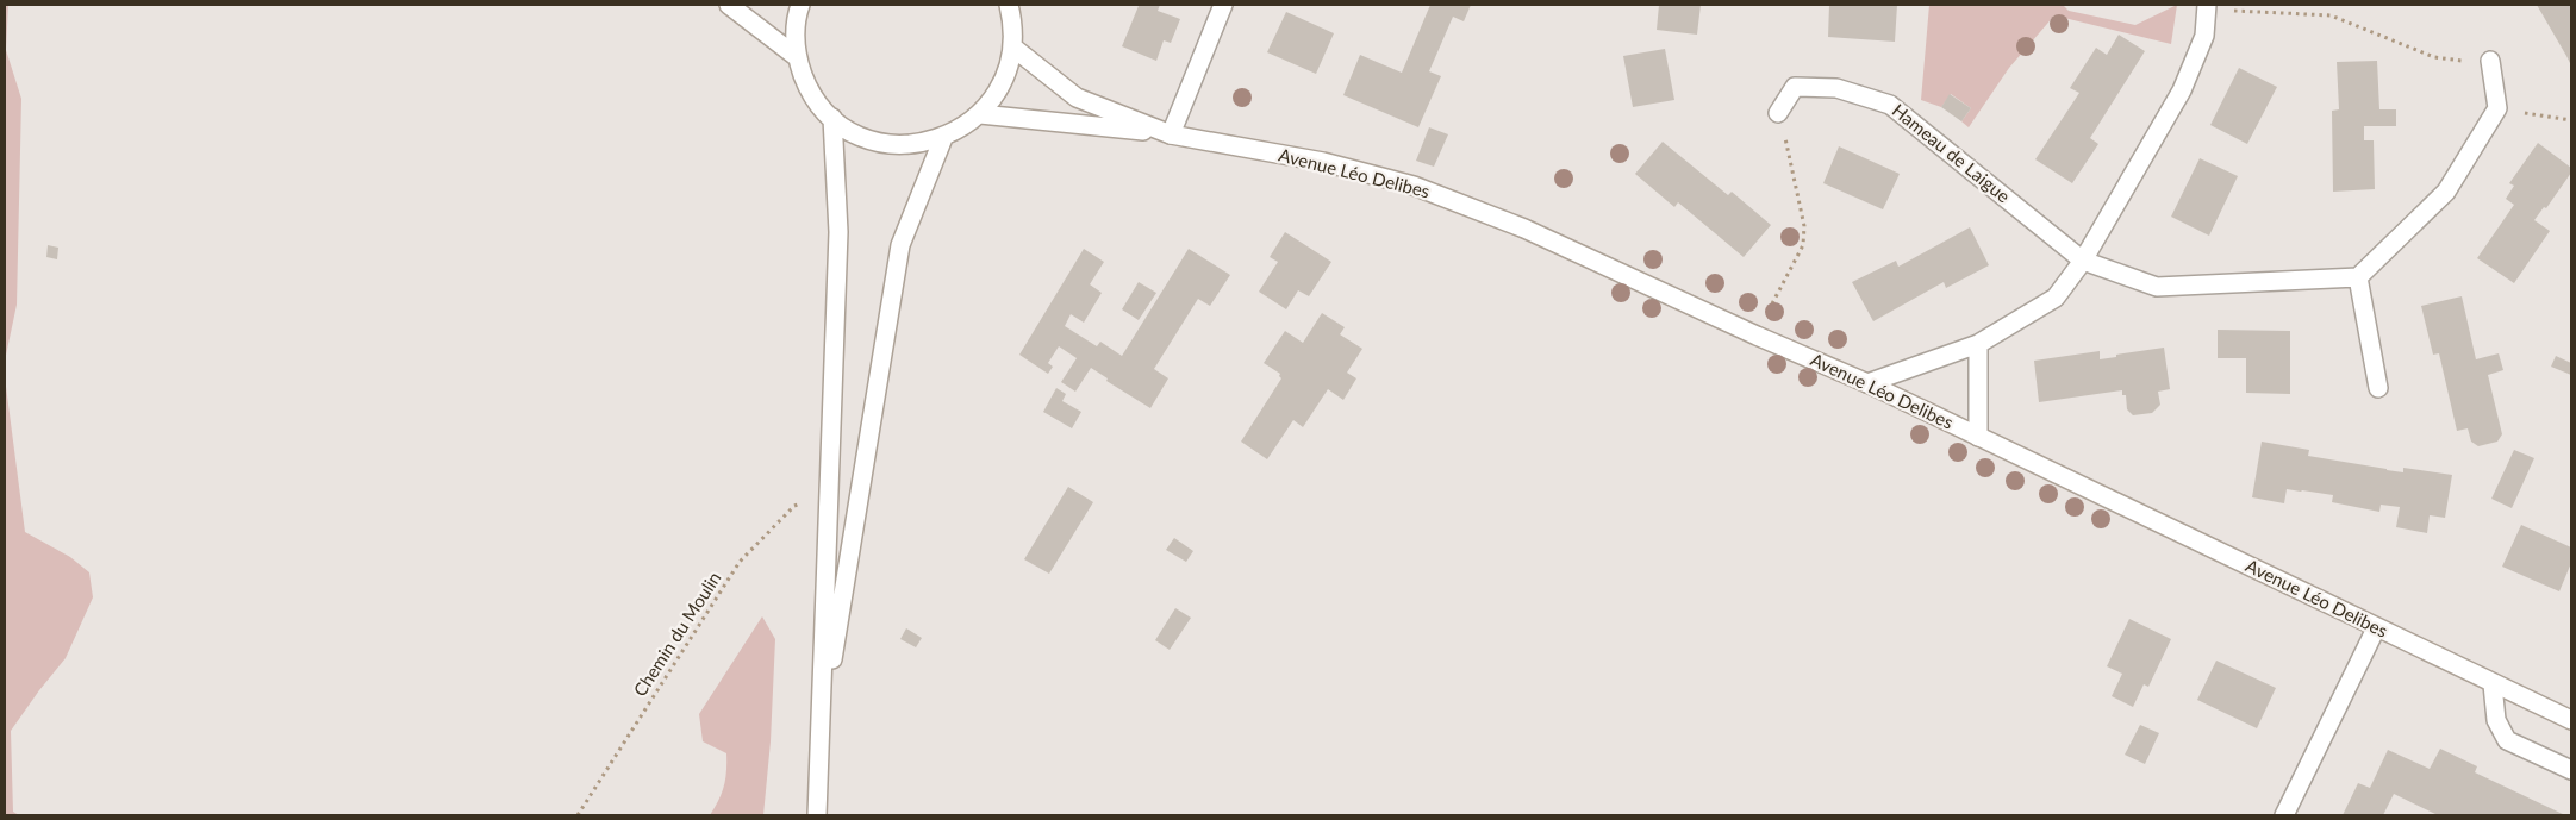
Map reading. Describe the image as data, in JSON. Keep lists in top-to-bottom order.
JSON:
{
  "streets": {
    "main road": ["Hameau de Laigue", "Avenue Léo Delibes"],
    "path": ["Chemin du Moulin"]
  }
}
